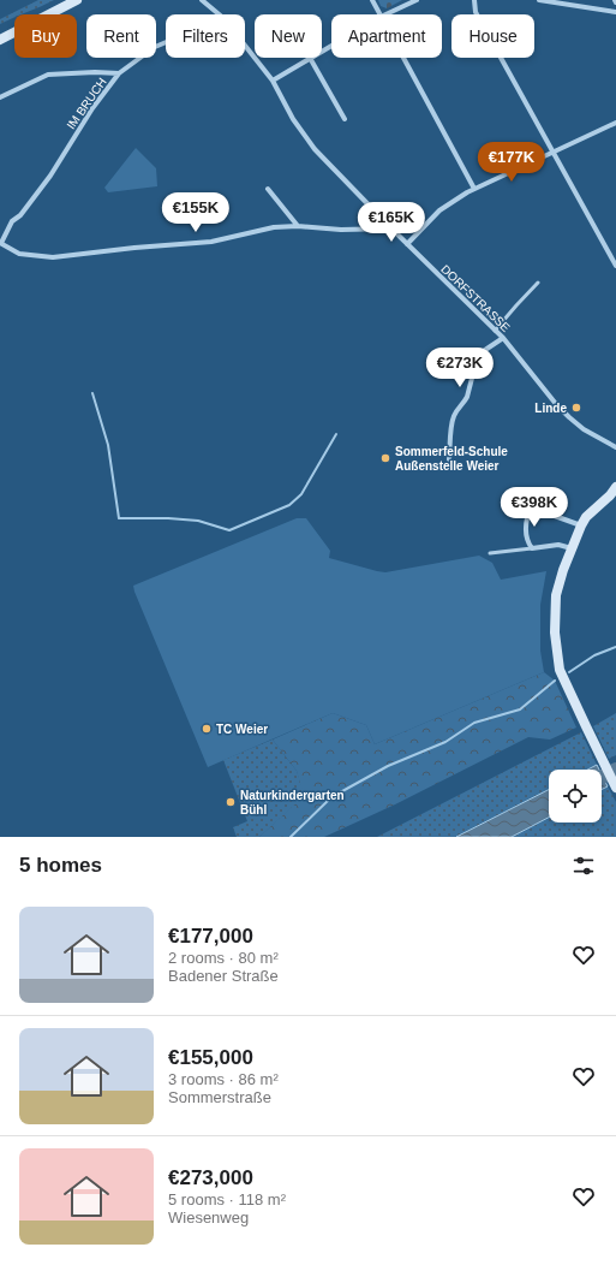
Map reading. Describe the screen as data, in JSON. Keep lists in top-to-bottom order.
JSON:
{
  "streets": {
    "street": ["IM BRUCH", "DORFSTRASSE"]
  },
  "places": [
    "Linde",
    "Sommerfeld-Schule Außenstelle Weier",
    "TC Weier",
    "Naturkindergarten Bühl"
  ],
  "page": {
    "chip": [
      "Buy",
      "Rent",
      "Filters",
      "New",
      "Apartment",
      "House"
    ],
    "price": [
      "€177K",
      "€155K",
      "€165K",
      "€273K",
      "€398K"
    ],
    "heading": "5 homes",
    "list": [
      {
        "name": "€177,000",
        "note": "2 rooms · 80 m² · Badener Straße"
      },
      {
        "name": "€155,000",
        "note": "3 rooms · 86 m² · Sommerstraße"
      },
      {
        "name": "€273,000",
        "note": "5 rooms · 118 m² · Wiesenweg"
      }
    ]
  }
}
